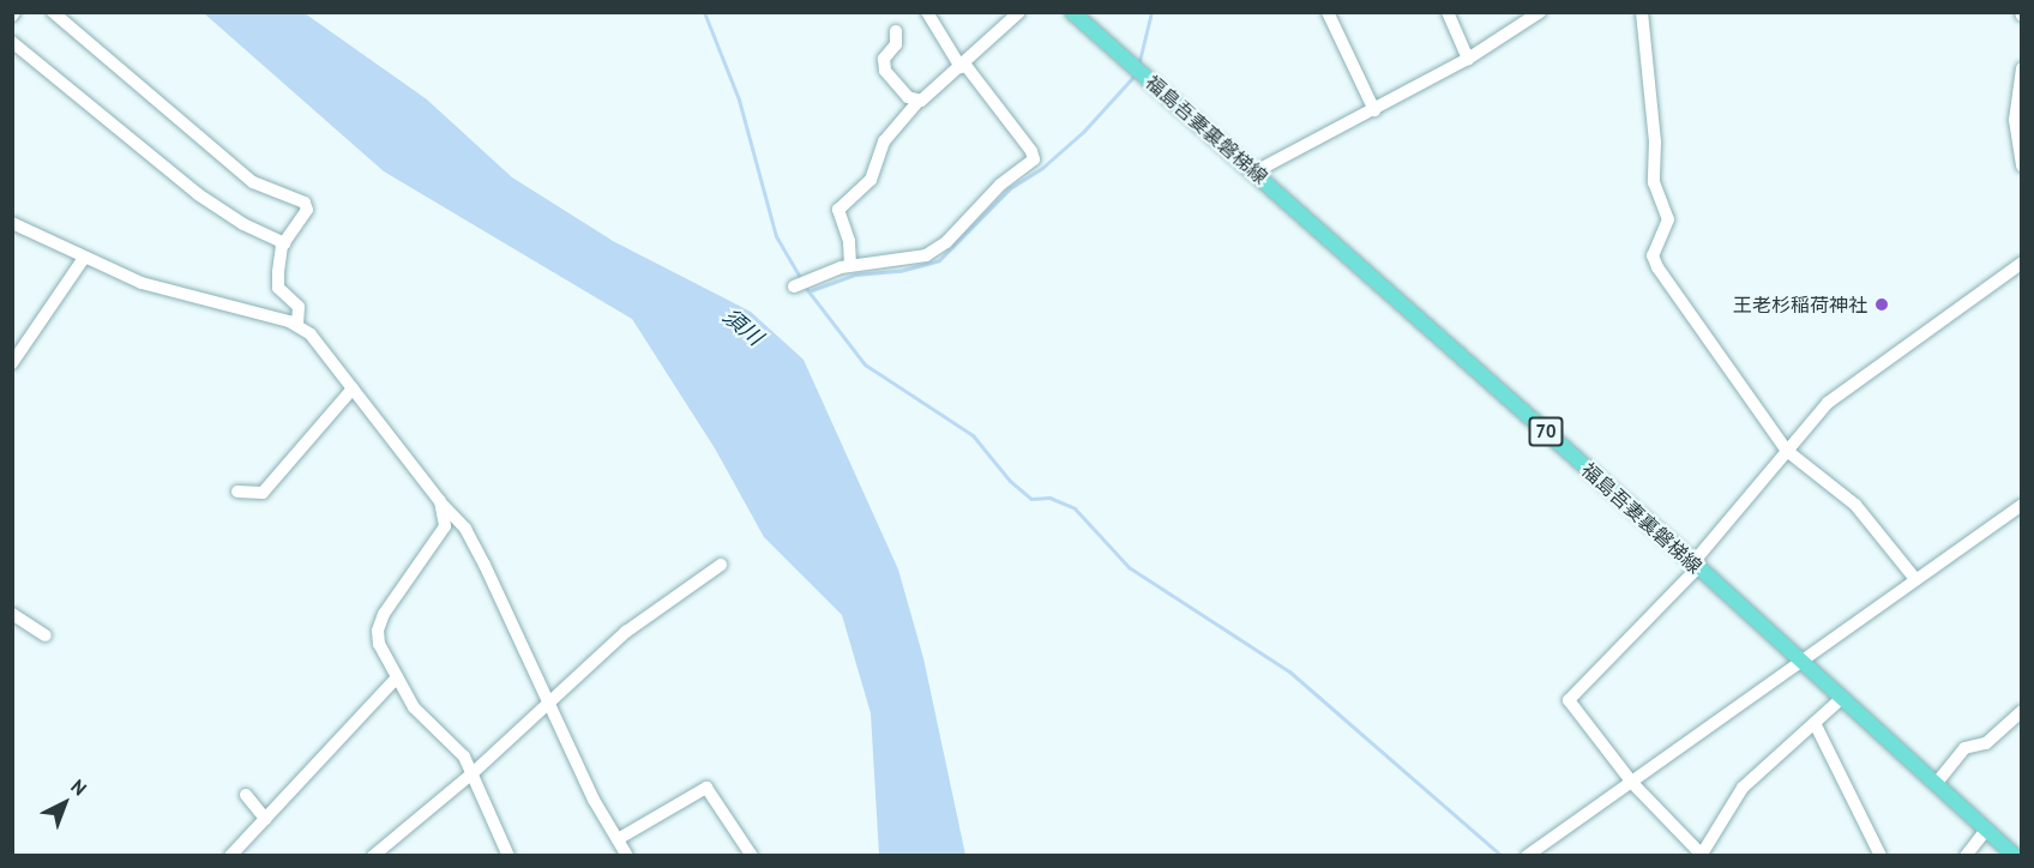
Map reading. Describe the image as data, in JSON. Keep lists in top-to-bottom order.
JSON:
{
  "streets": {
    "main road": ["福島吾妻裏磐梯線", "70"]
  },
  "water": ["須川"],
  "places": ["王老杉稲荷神社"],
  "north": "top right"
}
